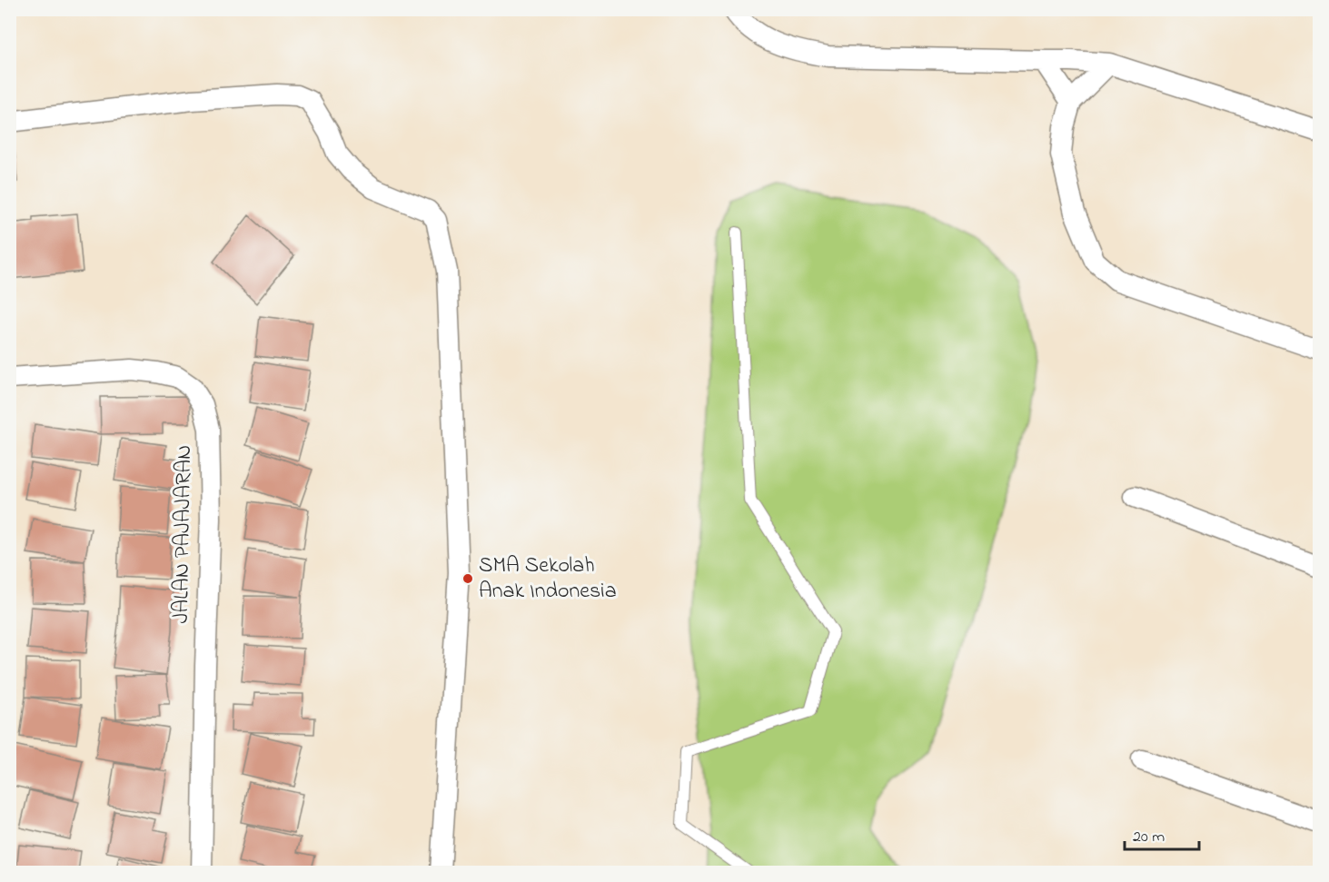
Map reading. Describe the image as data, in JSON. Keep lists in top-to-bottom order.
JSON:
{
  "streets": {
    "street": ["JALAN PAJAJARAN"]
  },
  "places": ["SMA Sekolah Anak Indonesia"],
  "scale_bar": "20 m"
}
